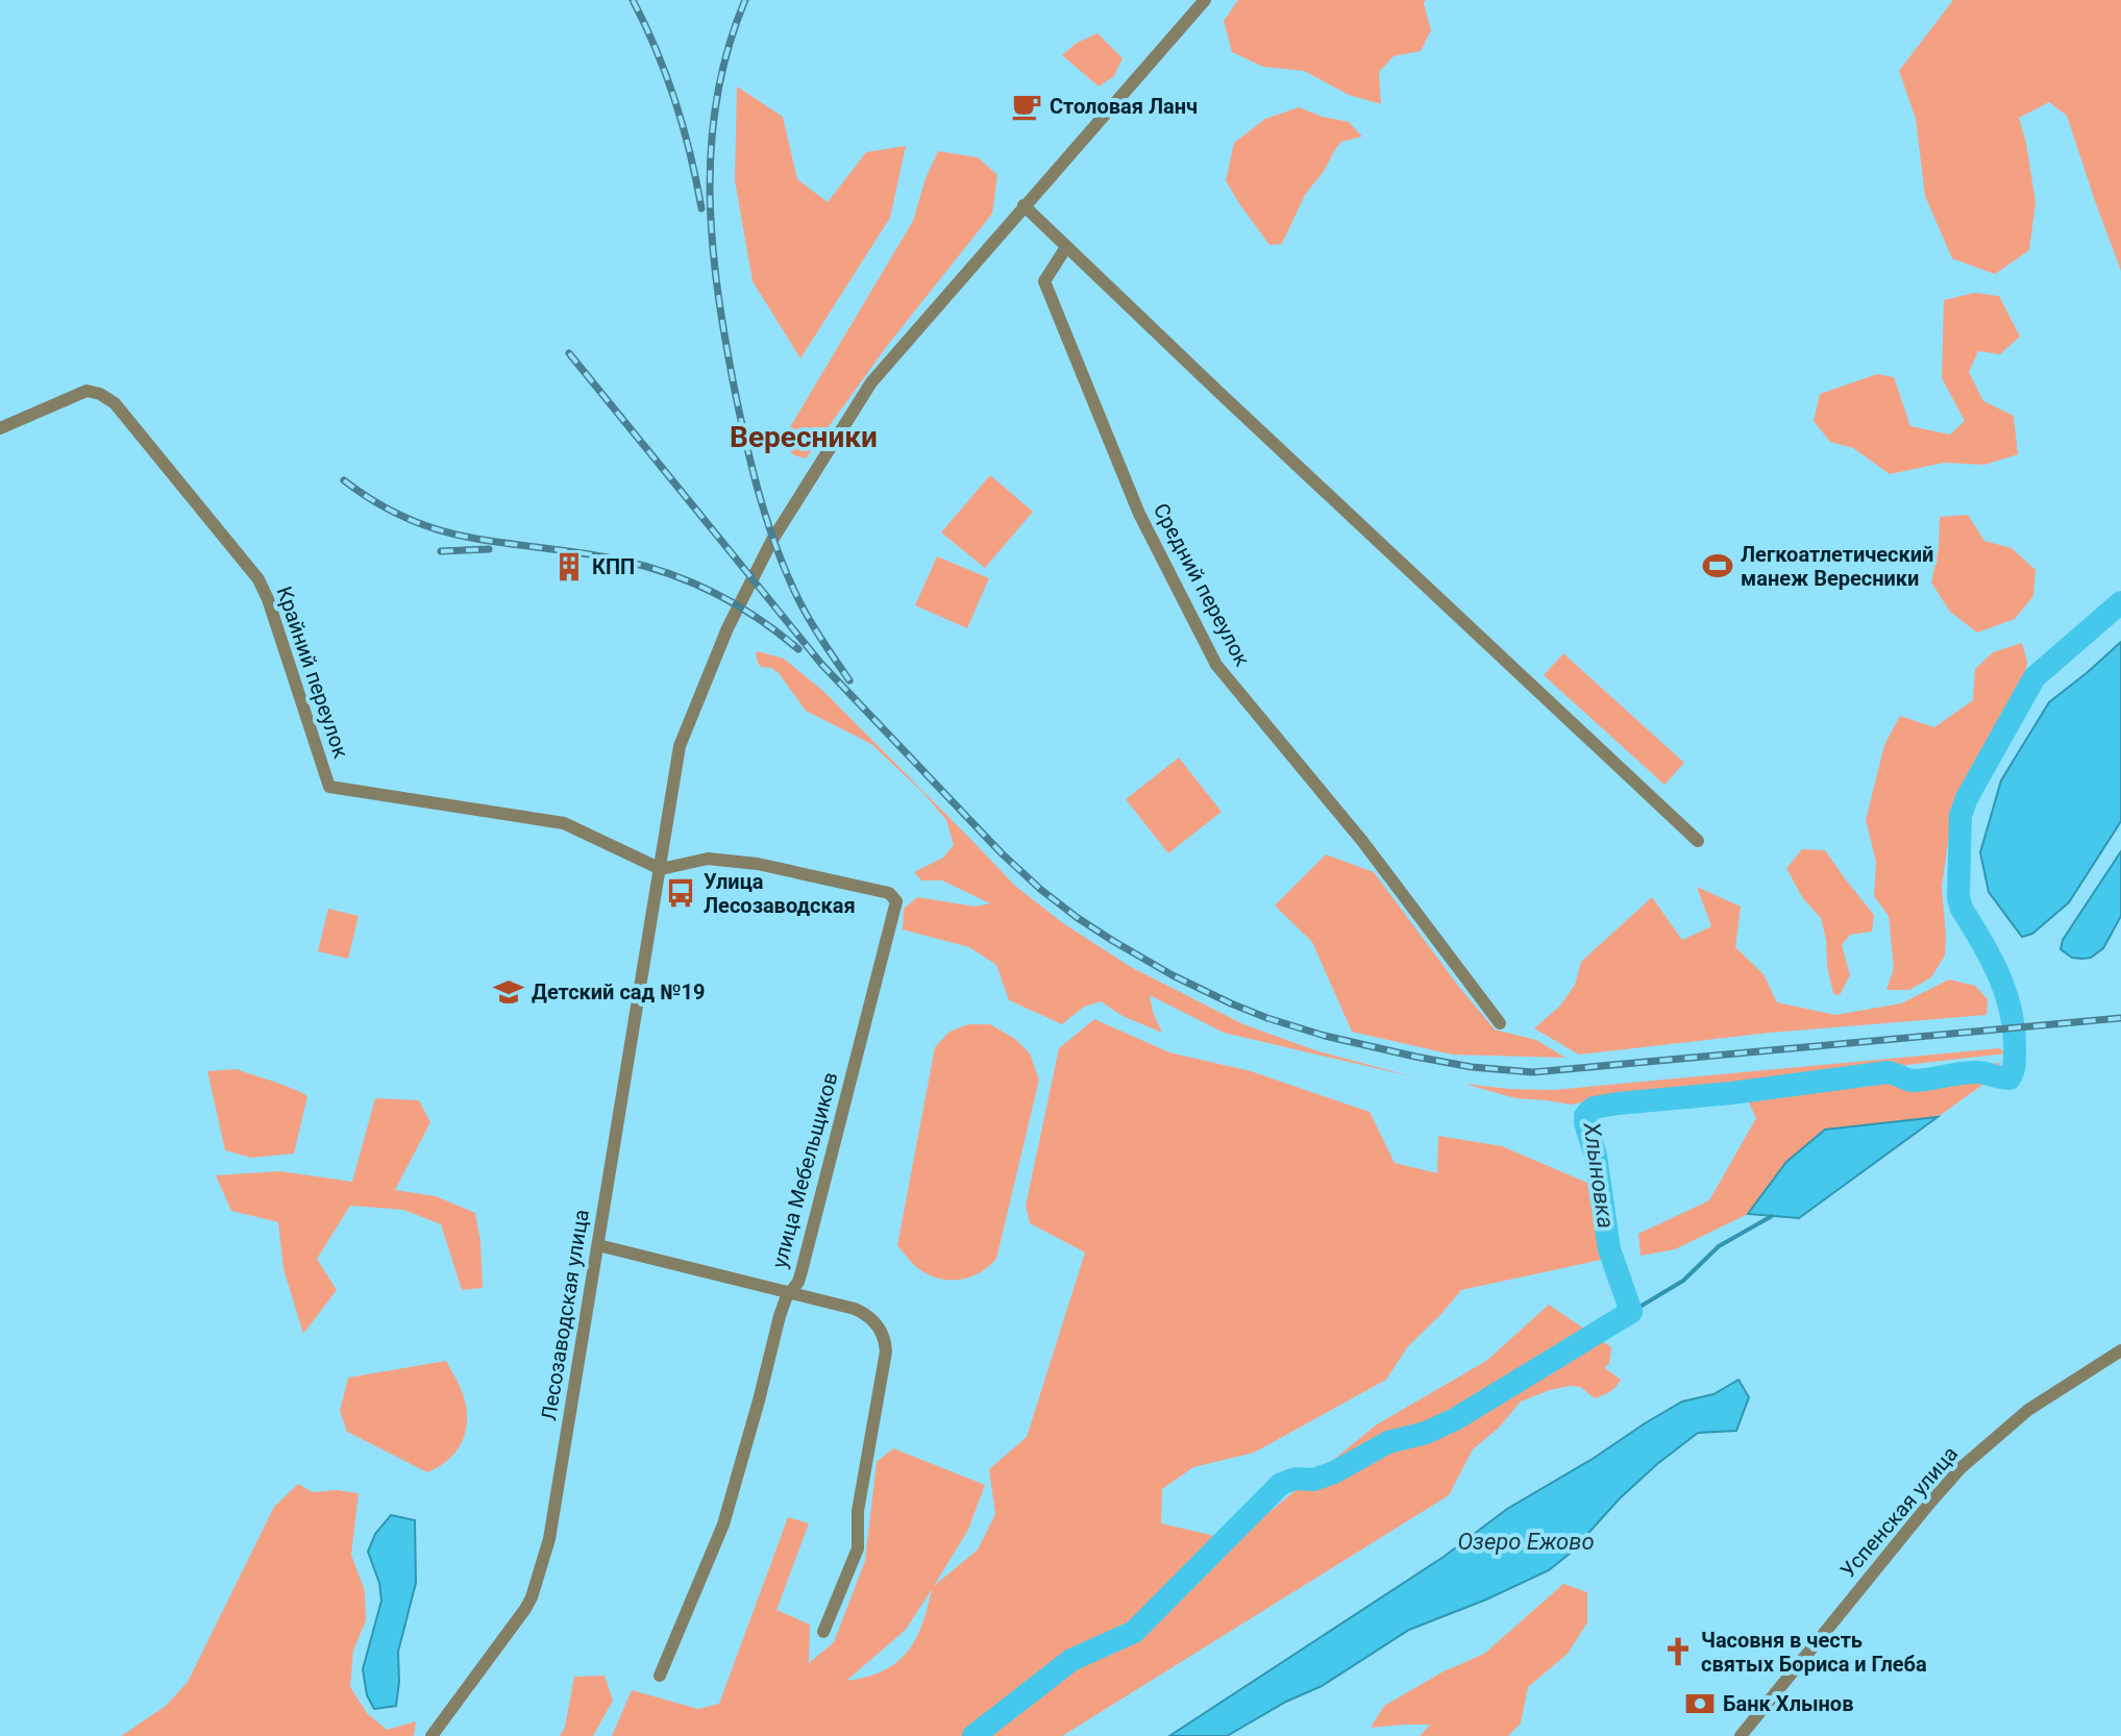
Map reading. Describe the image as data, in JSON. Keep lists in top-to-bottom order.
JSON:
{
  "streets": {
    "street": [
      "Средний переулок",
      "Крайний переулок",
      "улица Мебельщиков",
      "Лесозаводская улица",
      "Успенская улица"
    ]
  },
  "crossings": [
    ["Крайний переулок", "улица Мебельщиков"],
    ["Крайний переулок", "Лесозаводская улица"],
    ["улица Мебельщиков", "Лесозаводская улица"]
  ],
  "districts": ["Вересники"],
  "water": ["Хлыновка", "Озеро Ежово"],
  "places": {
    "cafe": ["Столовая Ланч"],
    "sports": ["Легкоатлетический манеж Вересники"],
    "building": ["КПП"],
    "bus stop": ["Улица Лесозаводская"],
    "school or university": ["Детский сад №19"],
    "church": ["Часовня в честь святых Бориса и Глеба"],
    "bank": ["Банк Хлынов"]
  }
}
